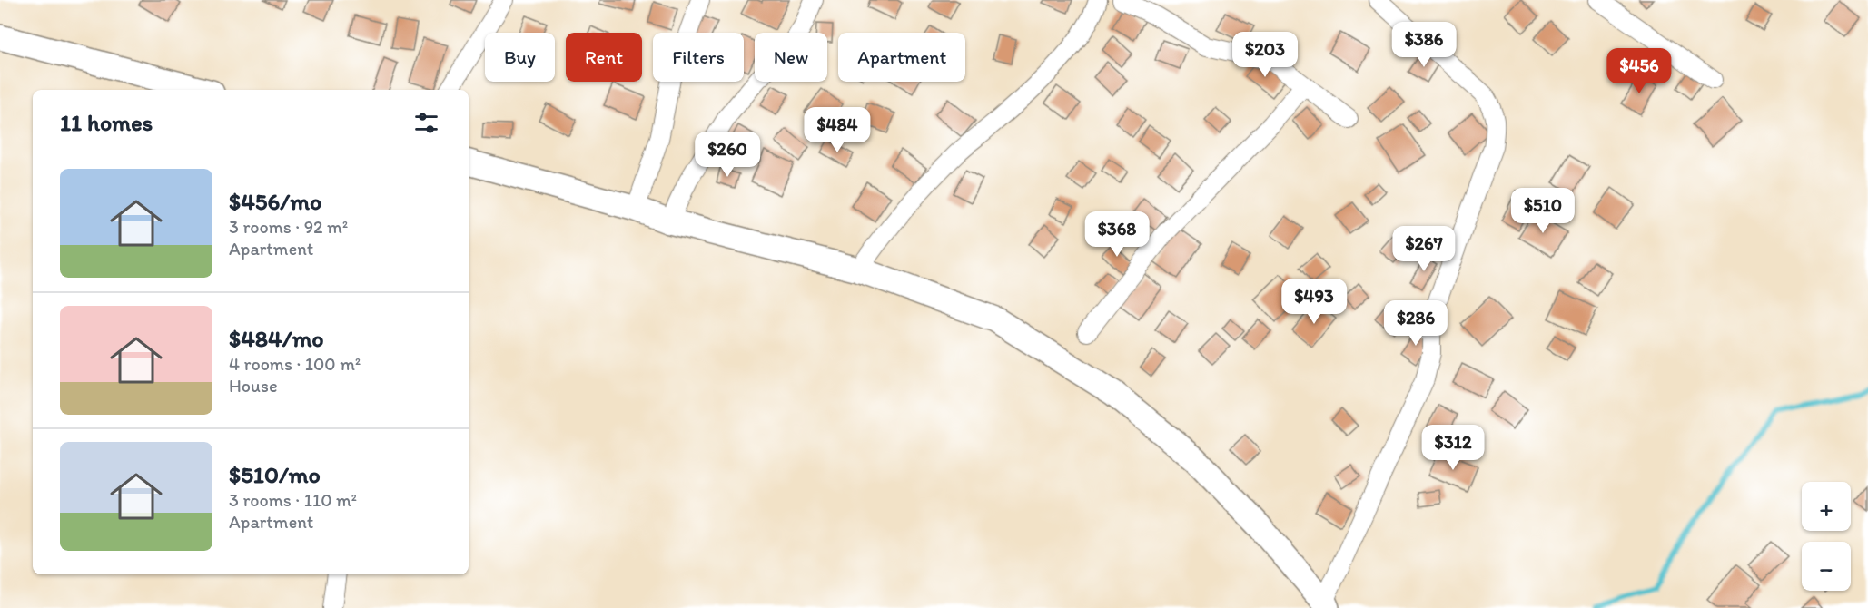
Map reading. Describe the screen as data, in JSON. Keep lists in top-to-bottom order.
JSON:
{
  "page": {
    "price": [
      "$386",
      "$203",
      "$456",
      "$484",
      "$260",
      "$510",
      "$368",
      "$267",
      "$493",
      "$286",
      "$312"
    ],
    "chip": [
      "Buy",
      "Rent",
      "Filters",
      "New",
      "Apartment"
    ],
    "heading": "11 homes",
    "list": [
      {
        "name": "$456/mo",
        "note": "3 rooms · 92 m² · Apartment"
      },
      {
        "name": "$484/mo",
        "note": "4 rooms · 100 m² · House"
      },
      {
        "name": "$510/mo",
        "note": "3 rooms · 110 m² · Apartment"
      }
    ],
    "map_buttons": ["+", "−"]
  }
}
